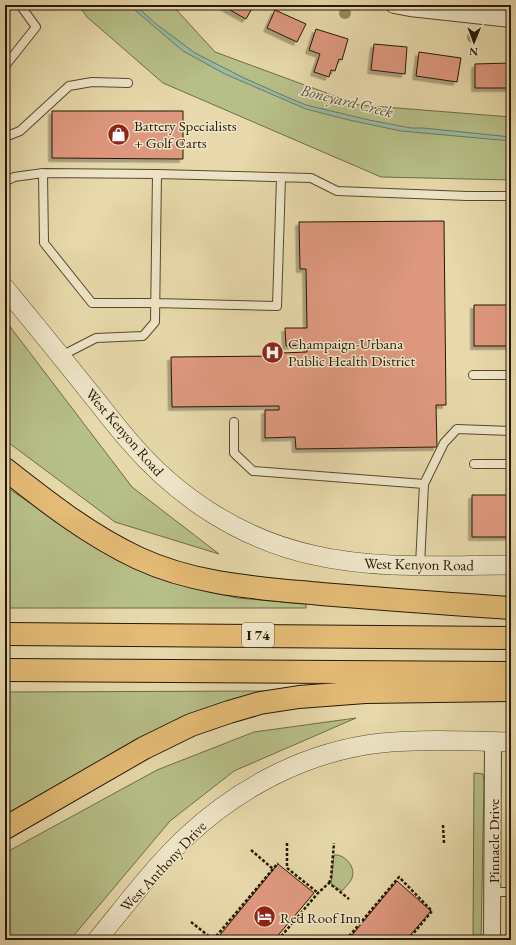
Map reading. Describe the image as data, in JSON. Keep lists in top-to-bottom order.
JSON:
{
  "streets": {
    "highway": ["I 74"],
    "street": ["West Kenyon Road", "Pinnacle Drive", "West Anthony Drive"]
  },
  "crossings": [
    ["Pinnacle Drive", "West Anthony Drive"]
  ],
  "water": ["Boneyard Creek"],
  "places": {
    "shop": ["Battery Specialists + Golf Carts"],
    "hospital": ["Champaign-Urbana Public Health District"],
    "hotel": ["Red Roof Inn"]
  },
  "north": "bottom"
}
